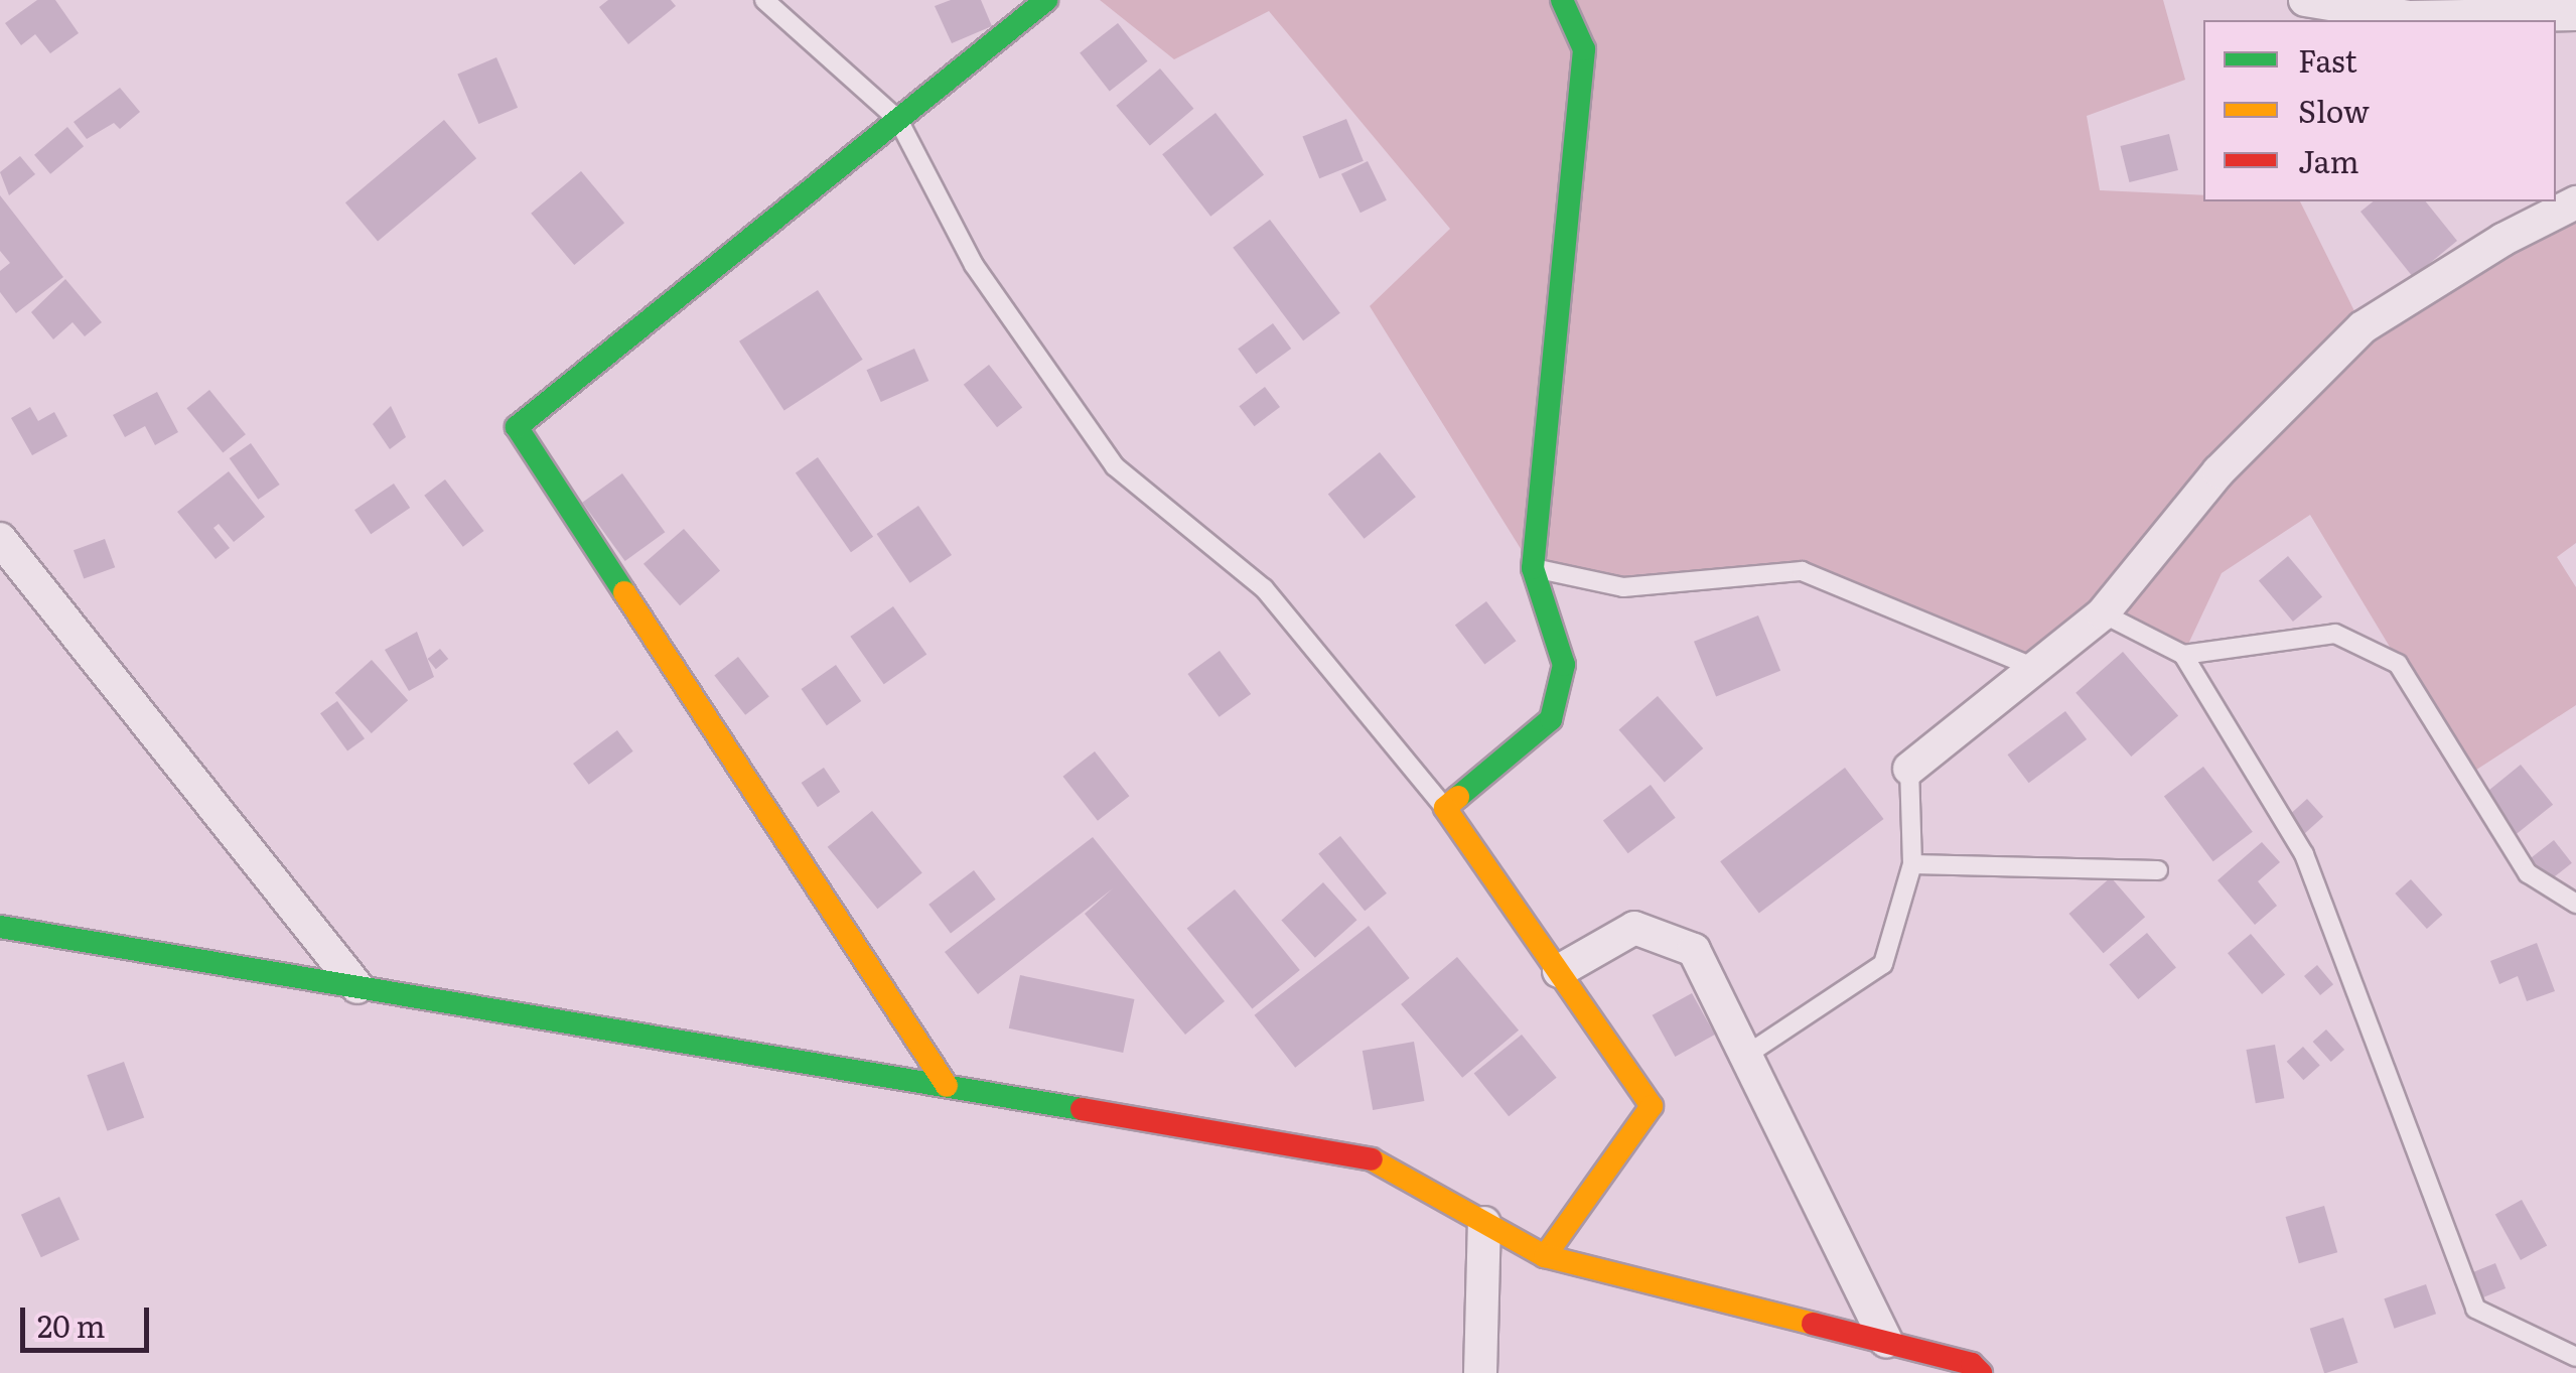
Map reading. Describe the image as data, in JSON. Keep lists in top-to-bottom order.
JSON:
{
  "legend": ["Fast", "Slow", "Jam"],
  "scale_bar": "20 m"
}
